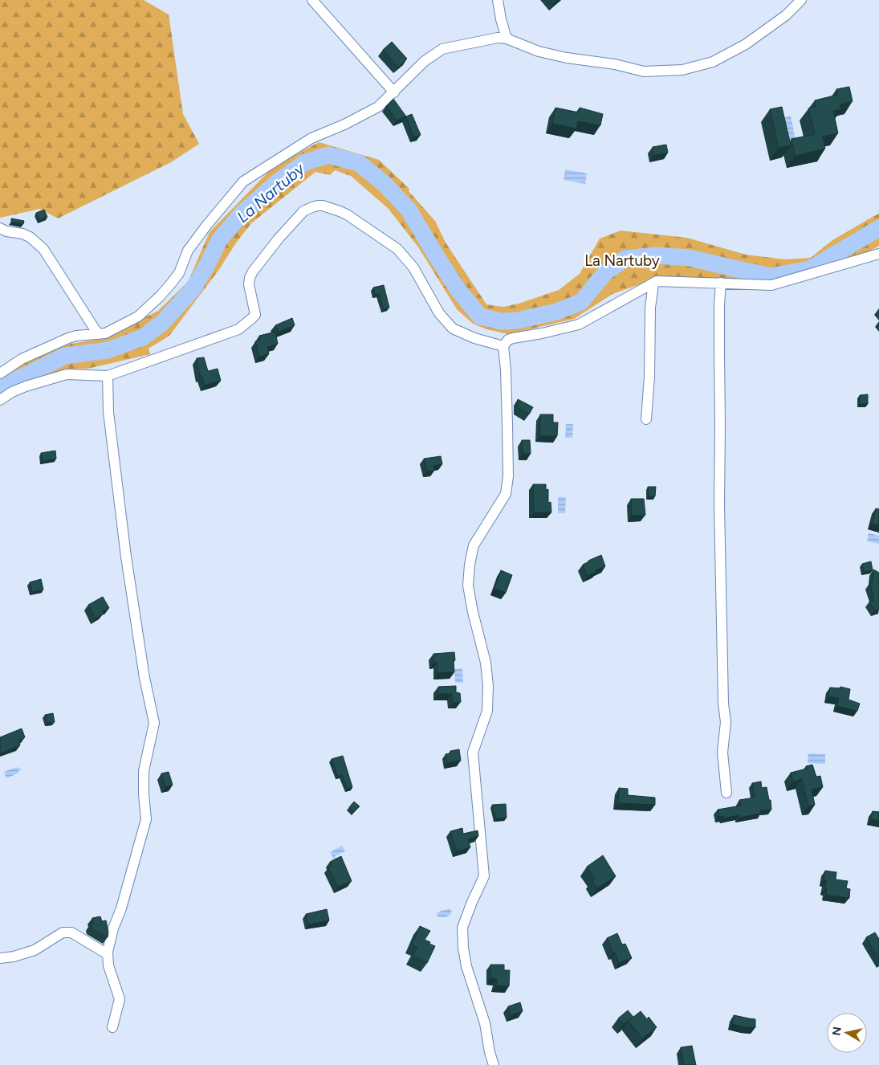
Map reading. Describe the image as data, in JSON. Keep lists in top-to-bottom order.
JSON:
{
  "water": ["La Nartuby"],
  "parks": ["La Nartuby"],
  "north": "left"
}
